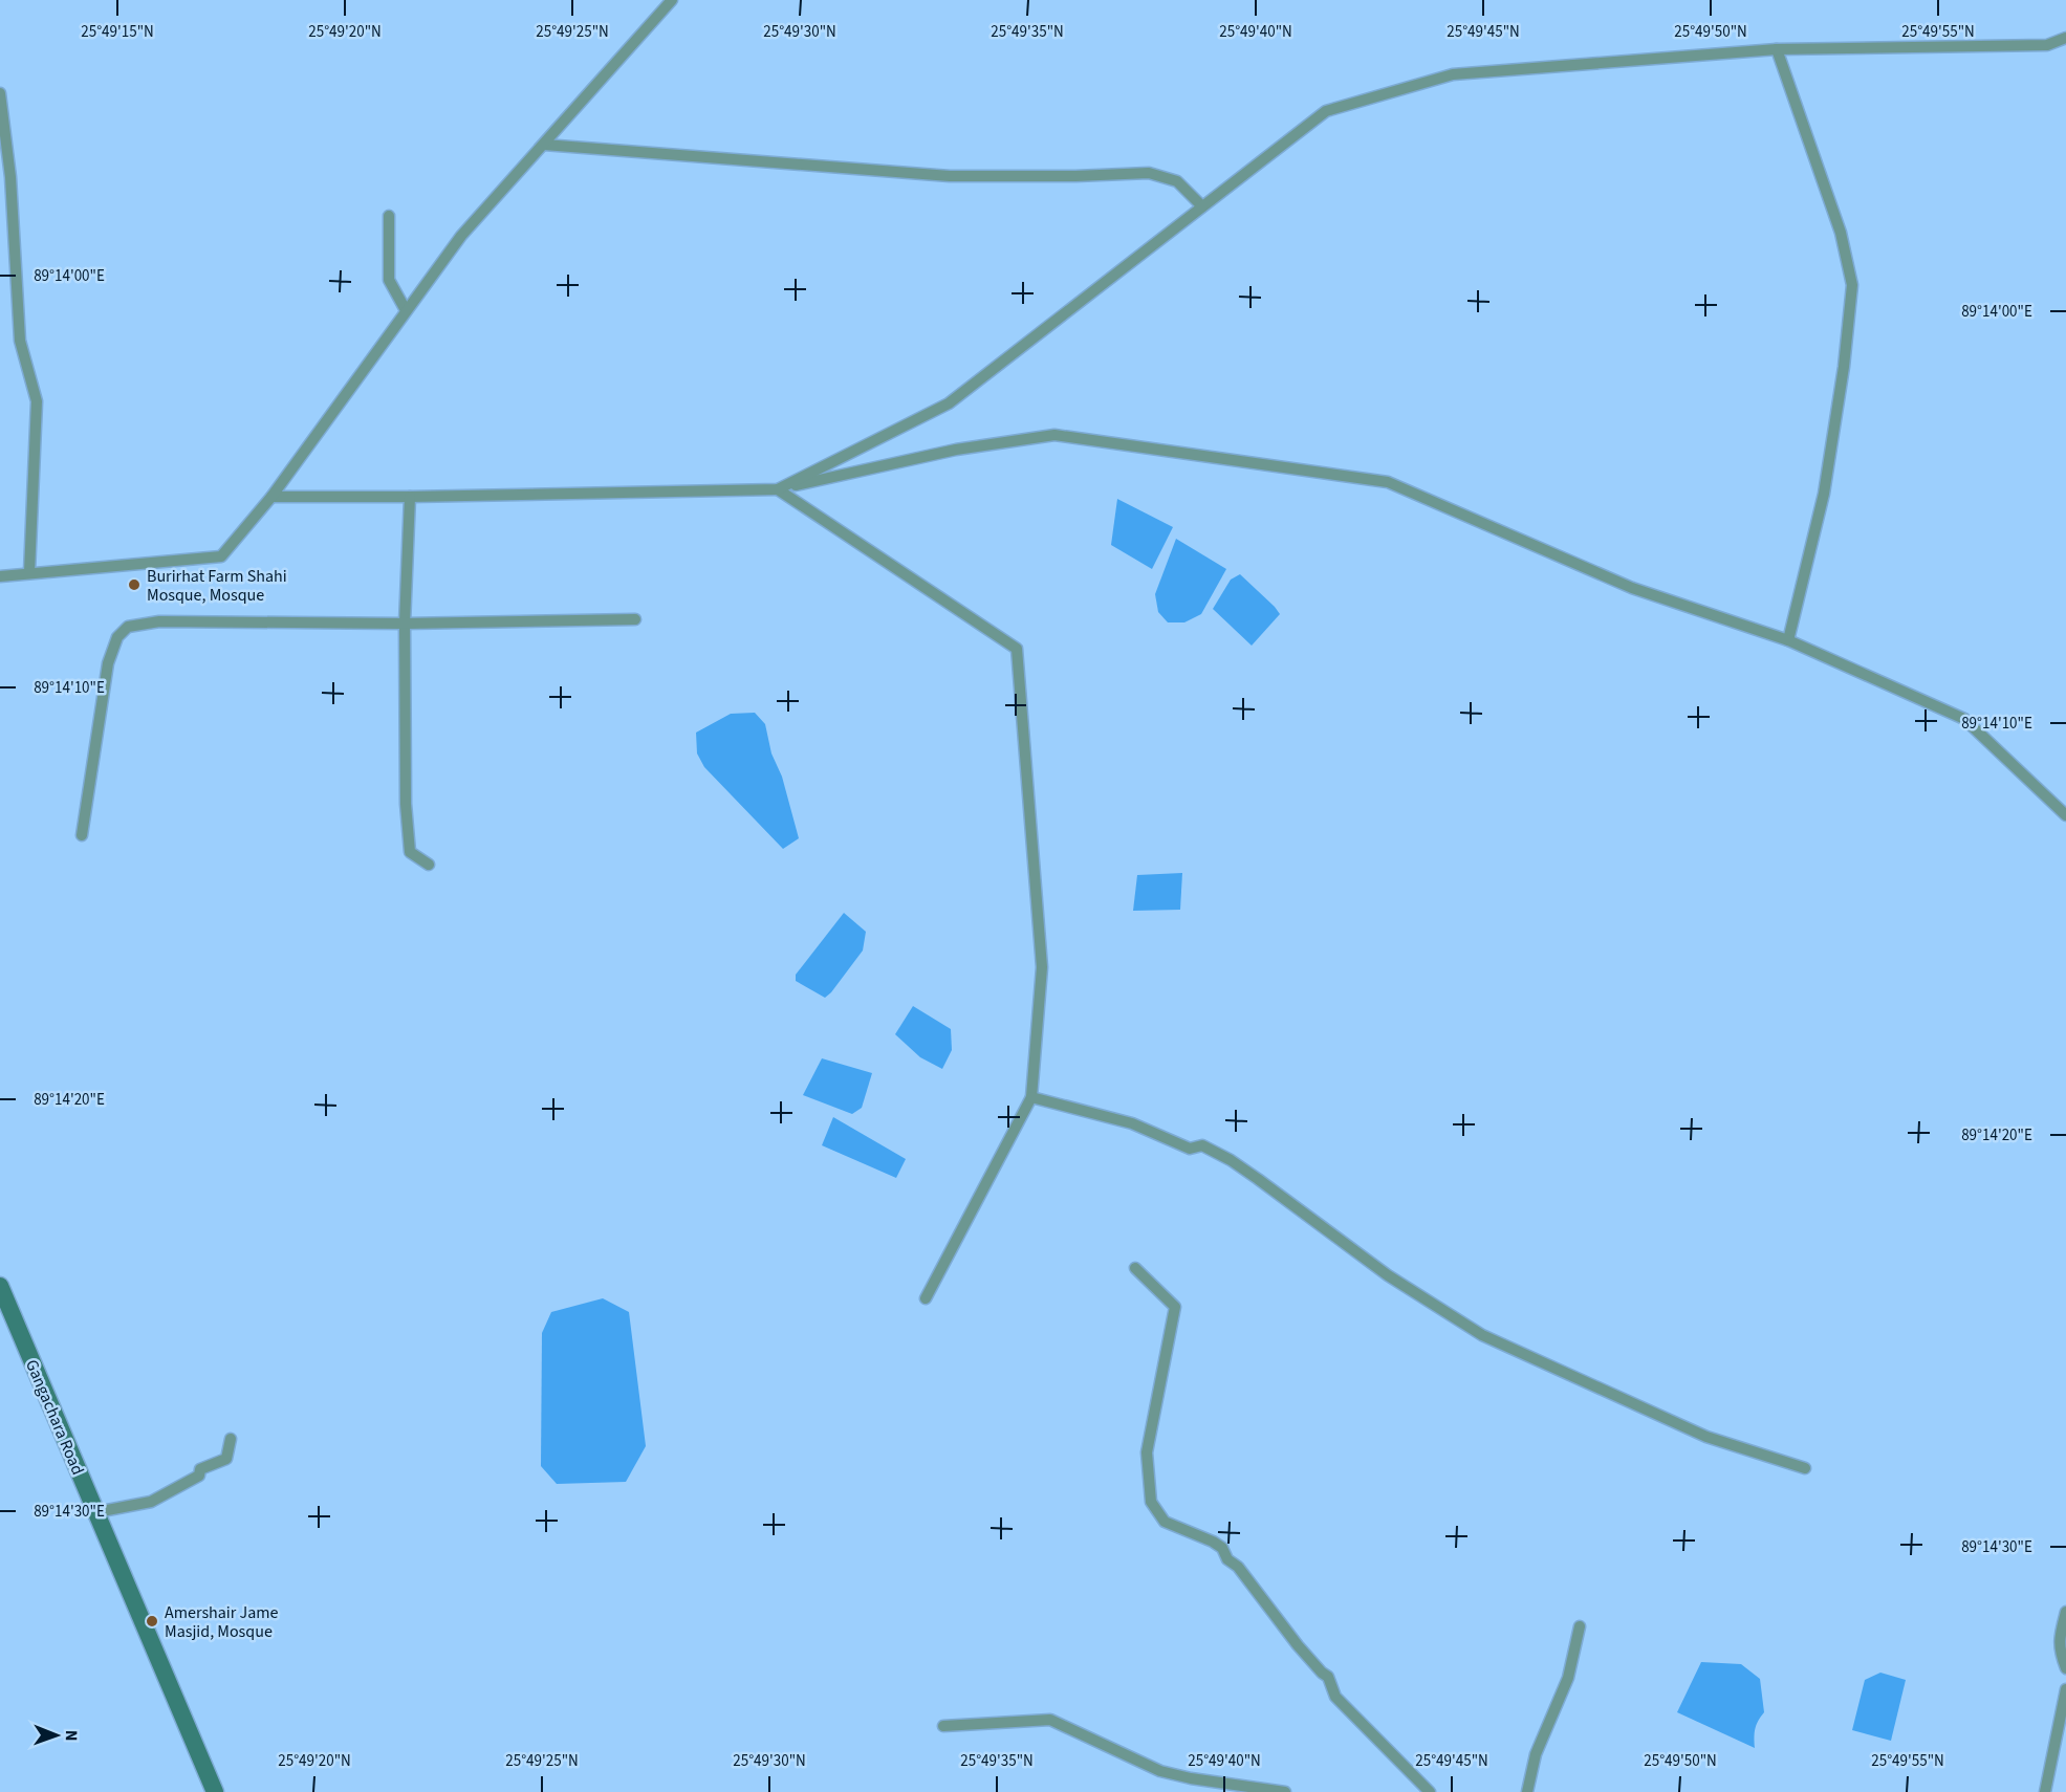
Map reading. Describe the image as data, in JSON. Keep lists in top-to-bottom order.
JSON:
{
  "streets": {
    "main road": ["Gangachara Road"]
  },
  "places": ["Burirhat Farm Shahi Mosque, Mosque", "Amershair Jame Masjid, Mosque"],
  "north": "right",
  "coordinates": [
    "25°49'15\"N",
    "25°49'20\"N",
    "25°49'25\"N",
    "25°49'30\"N",
    "25°49'35\"N",
    "25°49'40\"N",
    "25°49'45\"N",
    "25°49'50\"N",
    "25°49'55\"N",
    "89°14'00\"E",
    "89°14'10\"E",
    "89°14'20\"E",
    "89°14'30\"E"
  ]
}
